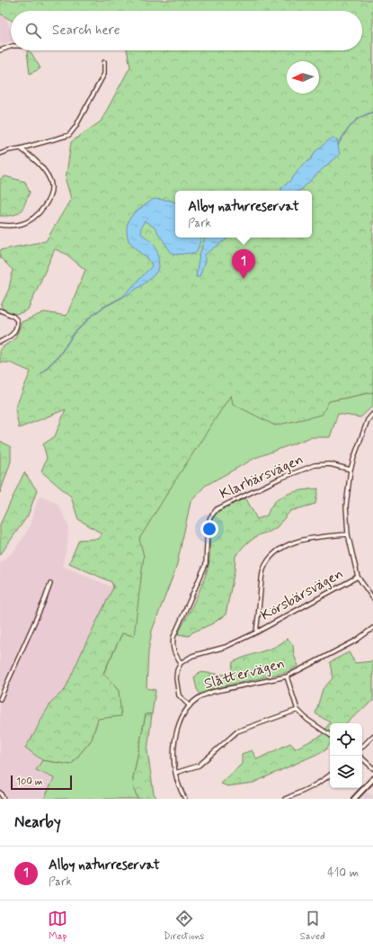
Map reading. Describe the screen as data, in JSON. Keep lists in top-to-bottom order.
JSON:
{
  "streets": {
    "street": ["Klarbärsvägen", "Körsbärsvägen", "Slåttervägen"]
  },
  "crossings": [
    ["Klarbärsvägen", "Körsbärsvägen"]
  ],
  "scale_bar": "100 m",
  "north": "left",
  "page": {
    "search": "Search here",
    "popup": ["Alby naturreservat", "Park"],
    "pins": "1",
    "scale": "100 m",
    "heading": "Nearby",
    "list": [
      {
        "mark": "1",
        "name": "Alby naturreservat",
        "note": "Park",
        "value": "410 m"
      }
    ],
    "nav": ["Map", "Directions", "Saved"]
  }
}
